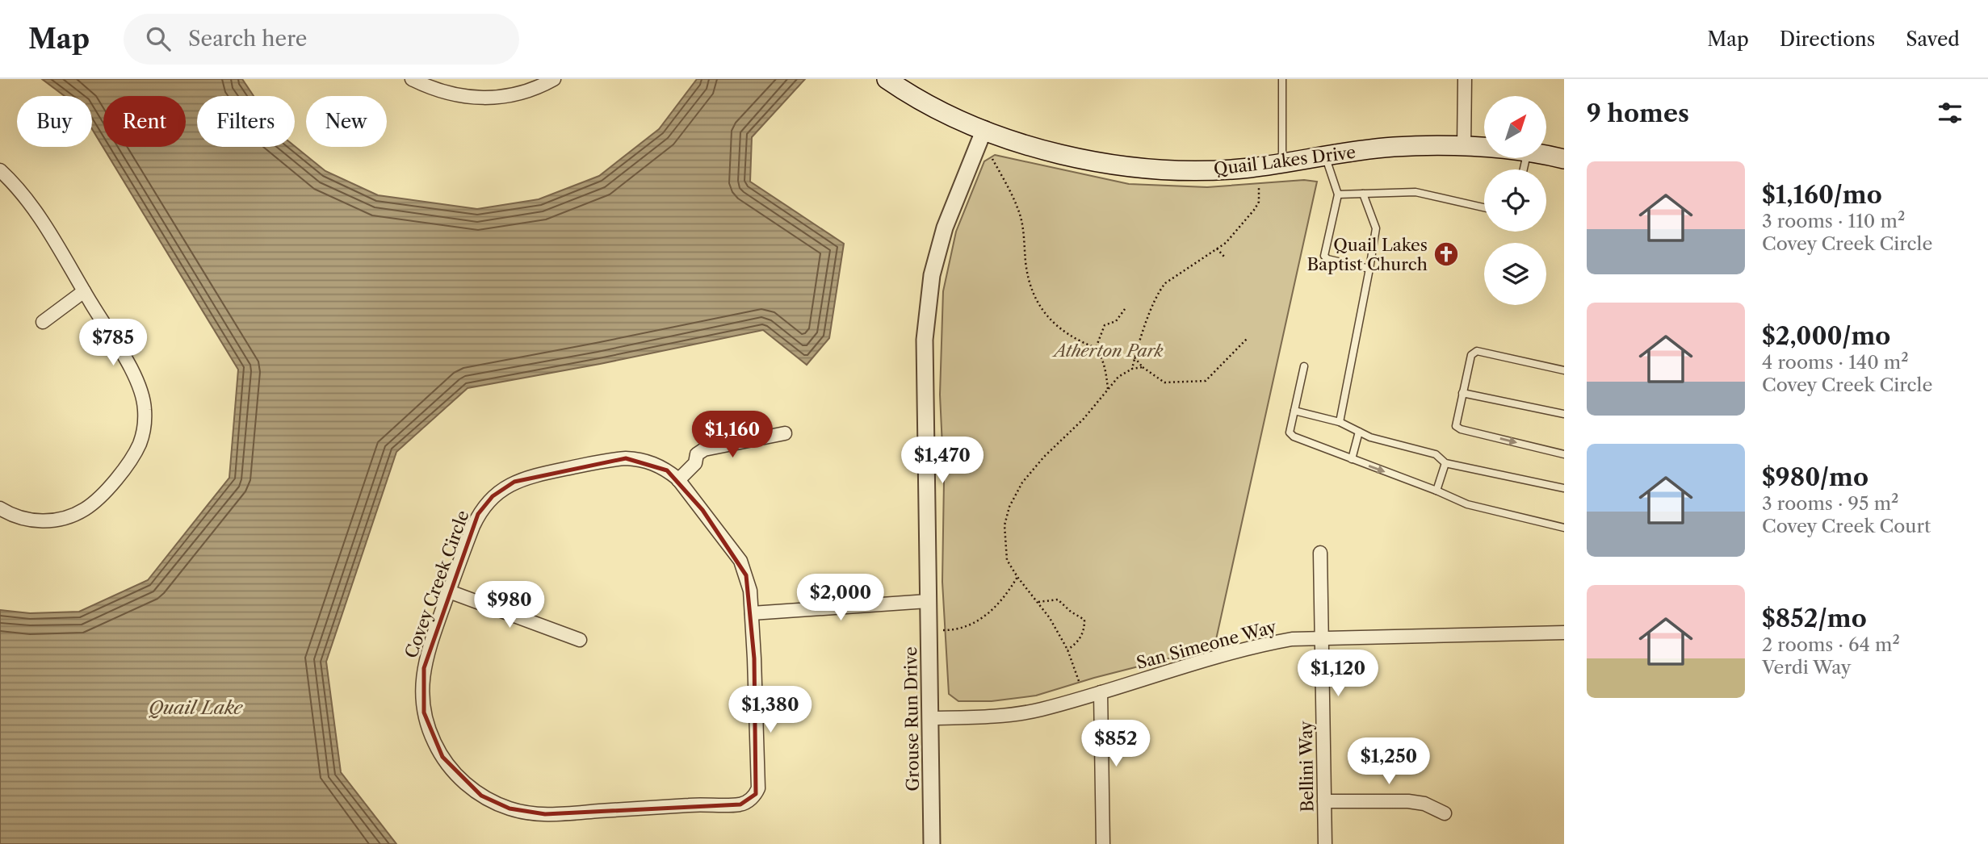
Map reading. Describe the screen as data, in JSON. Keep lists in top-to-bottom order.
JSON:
{
  "streets": {
    "main road": ["Quail Lakes Drive"],
    "street": [
      "Covey Creek Circle",
      "San Simeone Way",
      "Grouse Run Drive",
      "Bellini Way"
    ]
  },
  "crossings": [
    ["Quail Lakes Drive", "Grouse Run Drive"],
    ["San Simeone Way", "Grouse Run Drive"],
    ["San Simeone Way", "Bellini Way"]
  ],
  "water": ["Quail Lake"],
  "parks": ["Atherton Park"],
  "places": {
    "church": ["Quail Lakes Baptist Church"]
  },
  "north": "top right",
  "page": {
    "header": "Map",
    "search": "Search here",
    "nav": ["Map", "Directions", "Saved"],
    "heading": "9 homes",
    "chip": [
      "Buy",
      "Rent",
      "Filters",
      "New"
    ],
    "list": [
      {
        "name": "$1,160/mo",
        "note": "3 rooms · 110 m² · Covey Creek Circle"
      },
      {
        "name": "$2,000/mo",
        "note": "4 rooms · 140 m² · Covey Creek Circle"
      },
      {
        "name": "$980/mo",
        "note": "3 rooms · 95 m² · Covey Creek Court"
      },
      {
        "name": "$852/mo",
        "note": "2 rooms · 64 m² · Verdi Way"
      }
    ],
    "price": [
      "$785",
      "$1,160",
      "$1,470",
      "$2,000",
      "$980",
      "$1,120",
      "$1,380",
      "$852",
      "$1,250"
    ]
  }
}
